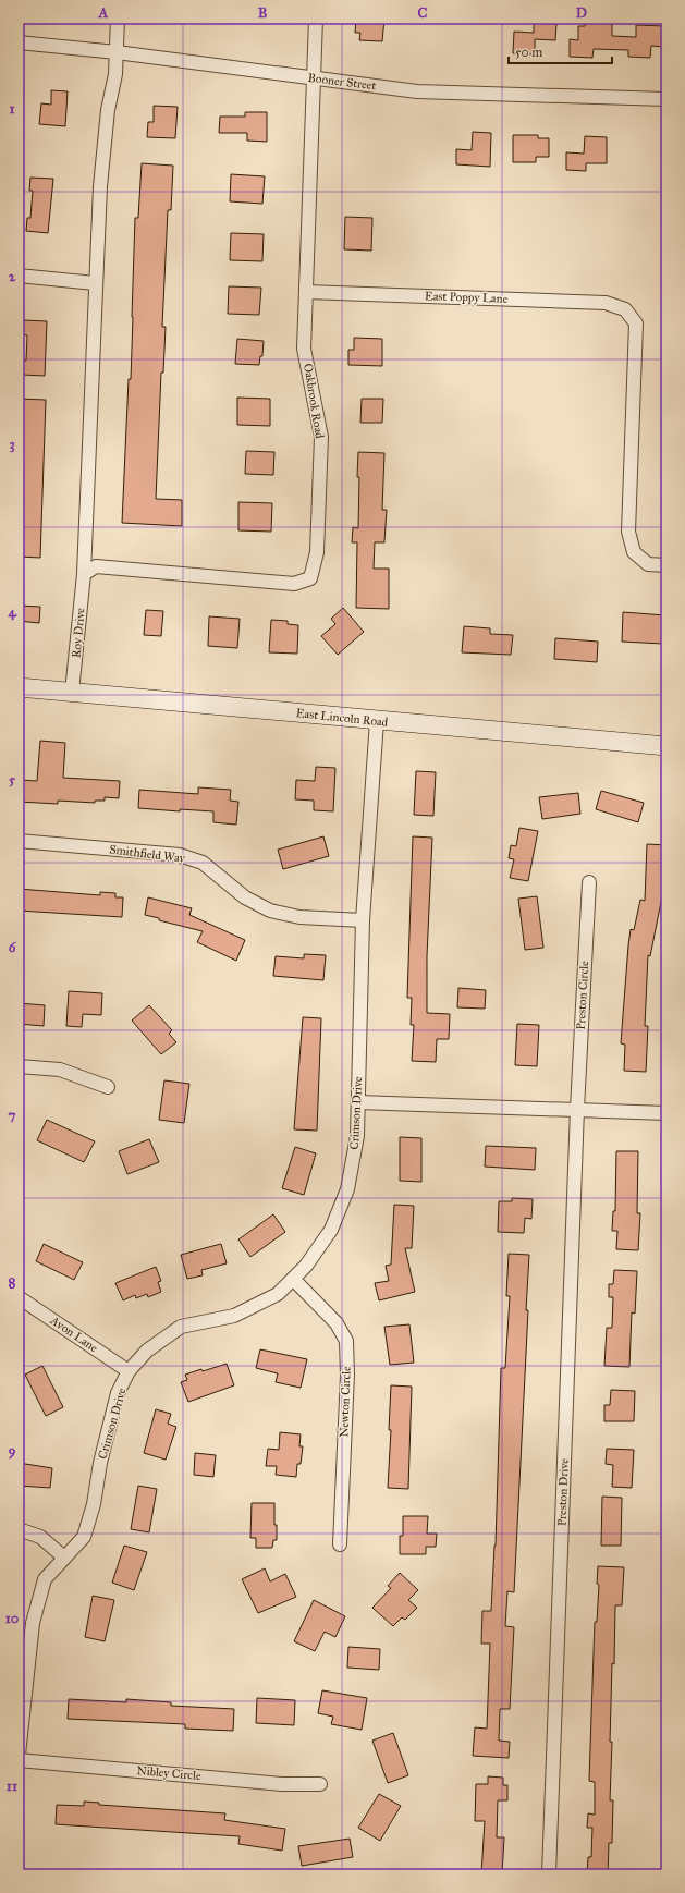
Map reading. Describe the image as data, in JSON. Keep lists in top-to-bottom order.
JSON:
{
  "streets": {
    "main road": ["East Lincoln Road"],
    "street": [
      "Booner Street",
      "East Poppy Lane",
      "Oakbrook Road",
      "Roy Drive",
      "Smithfield Way",
      "Preston Circle",
      "Crimson Drive",
      "Avon Lane",
      "Newton Circle",
      "Preston Drive",
      "Nibley Circle"
    ]
  },
  "crossings": [
    ["Booner Street", "Oakbrook Road"],
    ["Booner Street", "Roy Drive"],
    ["East Poppy Lane", "Oakbrook Road"],
    ["Oakbrook Road", "Roy Drive"],
    ["Roy Drive", "East Lincoln Road"],
    ["East Lincoln Road", "Crimson Drive"],
    ["Smithfield Way", "Crimson Drive"],
    ["Preston Circle", "Preston Drive"],
    ["Crimson Drive", "Avon Lane"],
    ["Crimson Drive", "Newton Circle"]
  ],
  "scale_bar": "50 m",
  "grid": {
    "columns": [
      "A",
      "B",
      "C",
      "D"
    ],
    "rows": [
      "1",
      "2",
      "3",
      "4",
      "5",
      "6",
      "7",
      "8",
      "9",
      "10",
      "11"
    ]
  }
}
